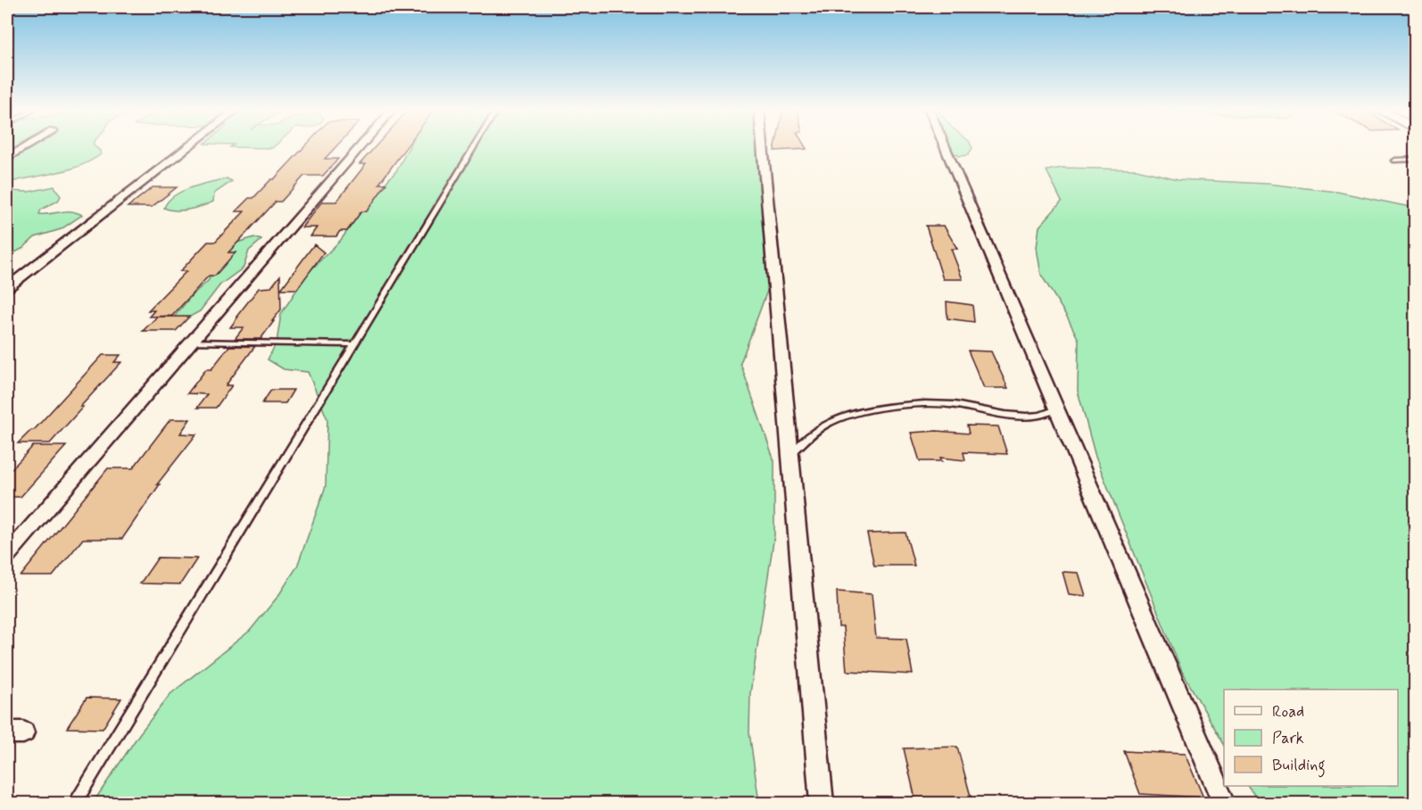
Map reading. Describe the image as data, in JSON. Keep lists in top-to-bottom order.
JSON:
{
  "legend": ["Road", "Park", "Building"]
}
